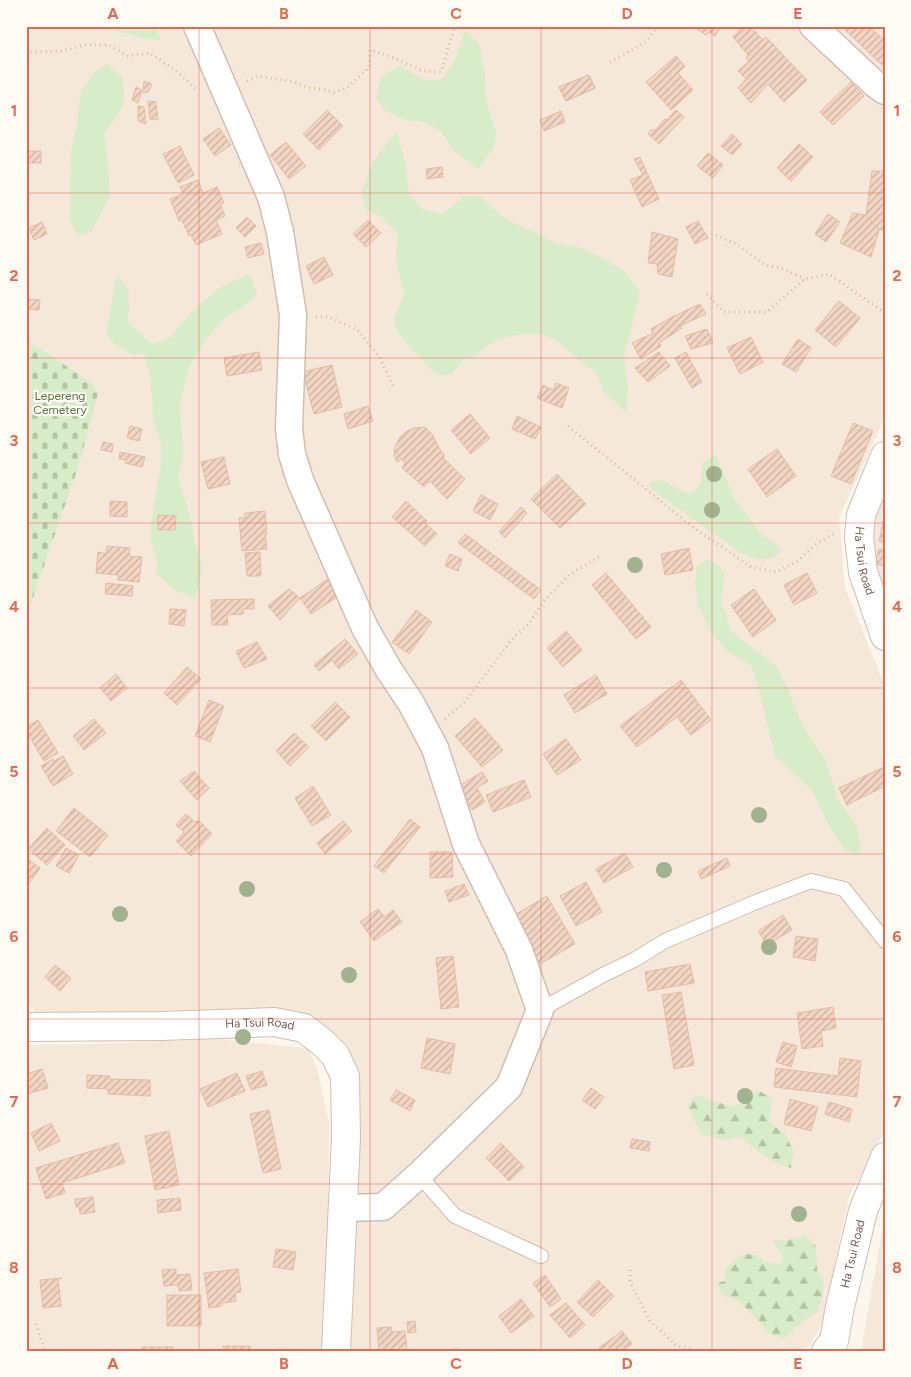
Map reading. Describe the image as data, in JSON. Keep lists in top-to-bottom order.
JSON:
{
  "streets": {
    "street": ["Ha Tsui Road"]
  },
  "parks": ["Lepereng Cemetery"],
  "grid": {
    "columns": [
      "A",
      "B",
      "C",
      "D",
      "E"
    ],
    "rows": [
      "1",
      "2",
      "3",
      "4",
      "5",
      "6",
      "7",
      "8"
    ]
  }
}
